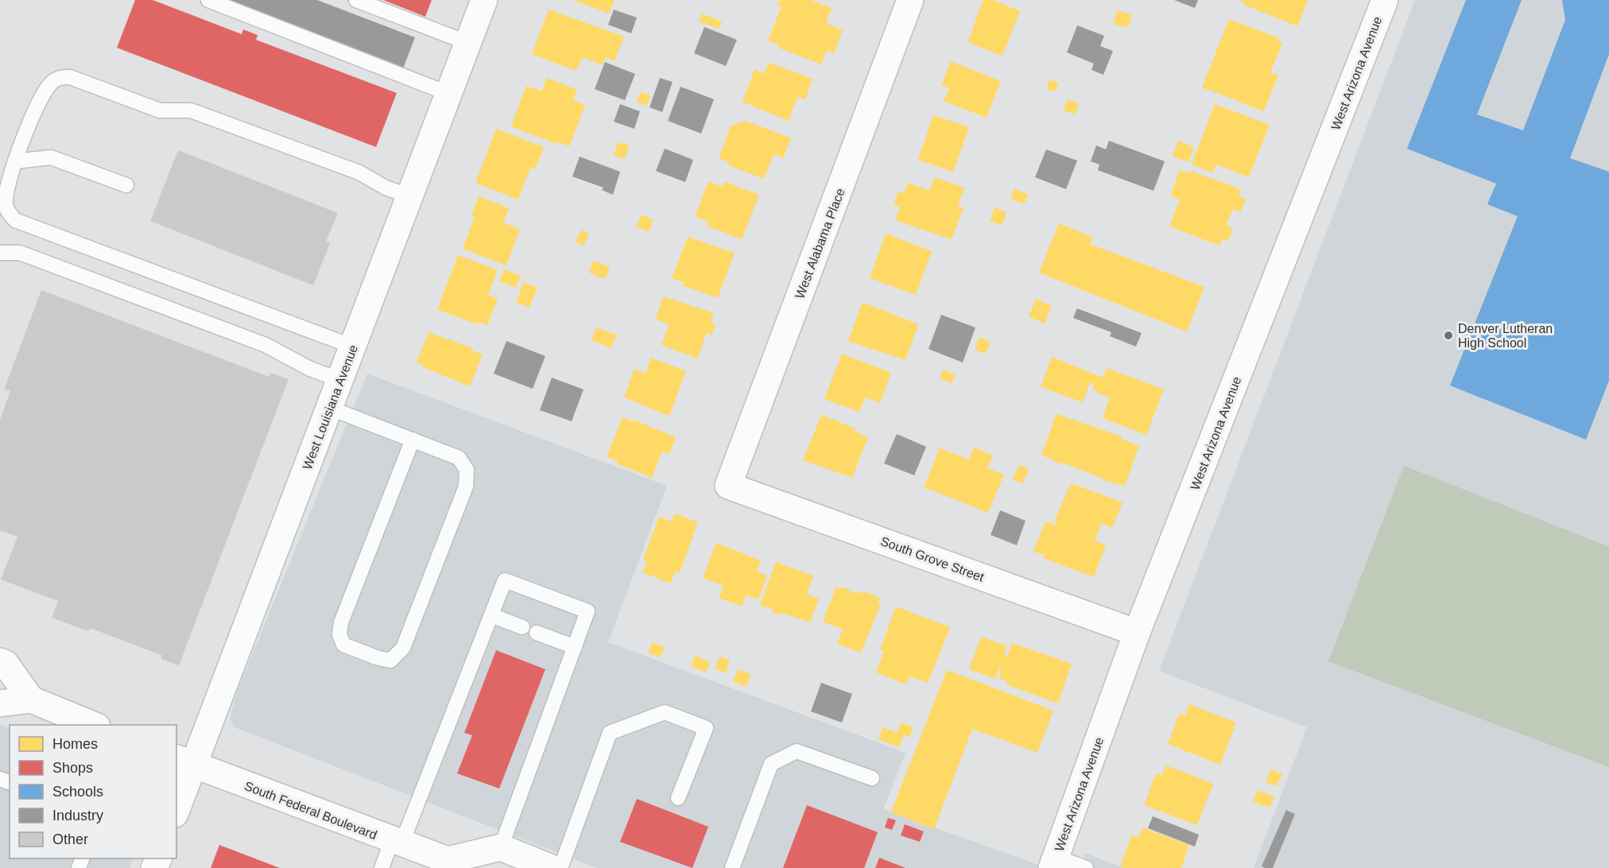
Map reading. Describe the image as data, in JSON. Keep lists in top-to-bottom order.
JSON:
{
  "streets": {
    "street": [
      "West Arizona Avenue",
      "West Alabama Place",
      "West Louisiana Avenue",
      "South Grove Street",
      "South Federal Boulevard"
    ]
  },
  "crossings": [
    ["West Arizona Avenue", "South Grove Street"],
    ["West Alabama Place", "South Grove Street"],
    ["West Louisiana Avenue", "South Federal Boulevard"]
  ],
  "places": ["Denver Lutheran High School"],
  "legend": [
    "Homes",
    "Shops",
    "Schools",
    "Industry",
    "Other"
  ]
}
